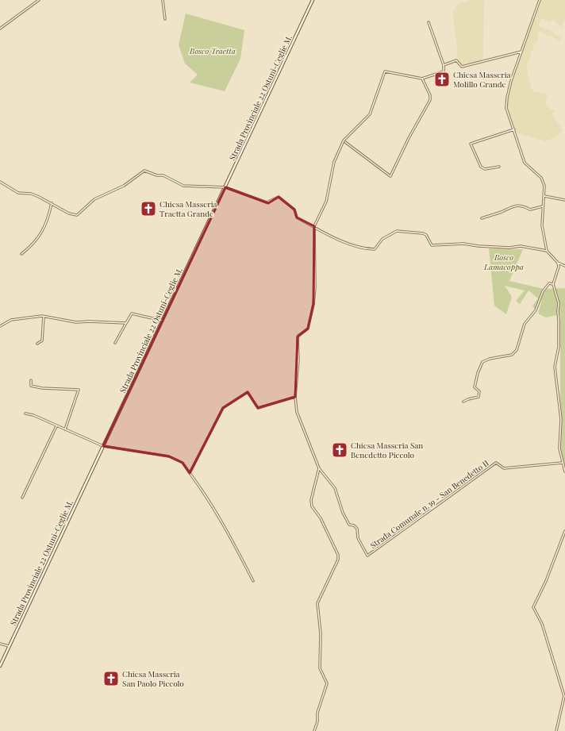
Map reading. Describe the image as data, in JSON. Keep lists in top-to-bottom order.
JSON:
{
  "streets": {
    "main road": ["Strada Provinciale 22 Ostuni-Ceglie M."],
    "street": ["Strada Comunale n.39 - San Benedetto II"]
  },
  "parks": ["Bosco Traetta", "Bosco Lamacoppa"],
  "places": {
    "church": [
      "Chiesa Masseria Molillo Grande",
      "Chiesa Masseria Traetta Grande",
      "Chiesa Masseria San Benedetto Piccolo",
      "Chiesa Masseria San Paolo Piccolo"
    ]
  }
}
